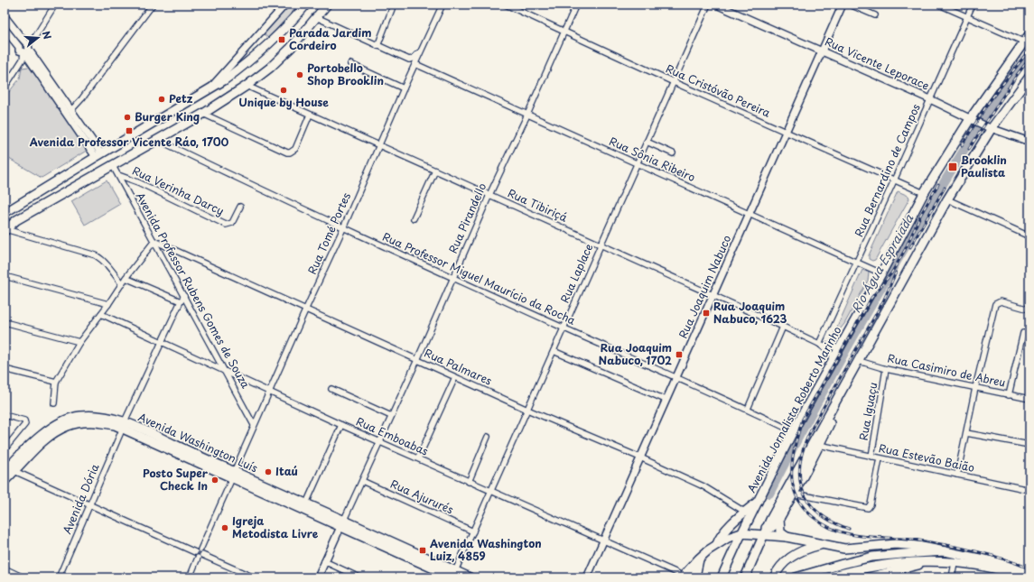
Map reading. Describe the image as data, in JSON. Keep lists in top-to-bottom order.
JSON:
{
  "streets": {
    "main road": ["Avenida Jornalista Roberto Marinho", "Avenida Washington Luís"],
    "street": [
      "Rua Vicente Leporace",
      "Rua Cristóvão Pereira",
      "Rua Sônia Ribeiro",
      "Rua Bernardino de Campos",
      "Rua Verinha Darcy",
      "Rua Tibiriçá",
      "Rua Pirandello",
      "Rua Tomé Portes",
      "Rua Laplace",
      "Rua Professor Miguel Maurício da Rocha",
      "Rua Joaquim Nabuco",
      "Avenida Professor Rubens Gomes de Souza",
      "Rua Palmares",
      "Rua Casimiro de Abreu",
      "Rua Iguaçu",
      "Rua Emboabas",
      "Rua Estevão Baião",
      "Rua Ajururés",
      "Avenida Dória"
    ]
  },
  "crossings": [
    ["Rua Vicente Leporace", "Rua Bernardino de Campos"],
    ["Rua Vicente Leporace", "Rua Joaquim Nabuco"],
    ["Rua Vicente Leporace", "Avenida Jornalista Roberto Marinho"],
    ["Rua Cristóvão Pereira", "Rua Bernardino de Campos"],
    ["Rua Cristóvão Pereira", "Rua Pirandello"],
    ["Rua Cristóvão Pereira", "Rua Laplace"],
    ["Rua Cristóvão Pereira", "Rua Joaquim Nabuco"],
    ["Rua Cristóvão Pereira", "Avenida Jornalista Roberto Marinho"],
    ["Rua Sônia Ribeiro", "Rua Bernardino de Campos"],
    ["Rua Sônia Ribeiro", "Rua Pirandello"],
    ["Rua Sônia Ribeiro", "Rua Tomé Portes"],
    ["Rua Sônia Ribeiro", "Rua Laplace"],
    ["Rua Sônia Ribeiro", "Rua Joaquim Nabuco"],
    ["Rua Sônia Ribeiro", "Avenida Jornalista Roberto Marinho"],
    ["Rua Bernardino de Campos", "Rua Tibiriçá"],
    ["Rua Verinha Darcy", "Avenida Professor Rubens Gomes de Souza"],
    ["Rua Tibiriçá", "Rua Pirandello"],
    ["Rua Tibiriçá", "Rua Tomé Portes"],
    ["Rua Tibiriçá", "Rua Laplace"],
    ["Rua Tibiriçá", "Rua Joaquim Nabuco"],
    ["Rua Tibiriçá", "Avenida Jornalista Roberto Marinho"],
    ["Rua Pirandello", "Rua Professor Miguel Maurício da Rocha"],
    ["Rua Pirandello", "Rua Palmares"],
    ["Rua Pirandello", "Rua Emboabas"],
    ["Rua Pirandello", "Avenida Washington Luís"],
    ["Rua Pirandello", "Rua Ajururés"],
    ["Rua Tomé Portes", "Rua Professor Miguel Maurício da Rocha"],
    ["Rua Tomé Portes", "Avenida Professor Rubens Gomes de Souza"],
    ["Rua Tomé Portes", "Rua Palmares"],
    ["Rua Tomé Portes", "Rua Emboabas"],
    ["Rua Tomé Portes", "Avenida Washington Luís"],
    ["Rua Laplace", "Rua Professor Miguel Maurício da Rocha"],
    ["Rua Laplace", "Rua Palmares"],
    ["Rua Laplace", "Rua Emboabas"],
    ["Rua Laplace", "Avenida Washington Luís"],
    ["Rua Laplace", "Rua Ajururés"],
    ["Rua Professor Miguel Maurício da Rocha", "Rua Joaquim Nabuco"],
    ["Rua Professor Miguel Maurício da Rocha", "Avenida Jornalista Roberto Marinho"],
    ["Rua Joaquim Nabuco", "Rua Palmares"],
    ["Rua Joaquim Nabuco", "Rua Emboabas"],
    ["Avenida Professor Rubens Gomes de Souza", "Rua Palmares"],
    ["Avenida Professor Rubens Gomes de Souza", "Rua Emboabas"],
    ["Avenida Professor Rubens Gomes de Souza", "Avenida Dória"],
    ["Rua Palmares", "Avenida Jornalista Roberto Marinho"],
    ["Rua Casimiro de Abreu", "Rua Iguaçu"],
    ["Rua Iguaçu", "Rua Estevão Baião"],
    ["Rua Emboabas", "Avenida Dória"],
    ["Avenida Washington Luís", "Avenida Dória"]
  ],
  "water": ["Rio Água Espraiada"],
  "places": {
    "transit": [
      "Parada Jardim Cordeiro",
      "Avenida Professor Vicente Ráo, 1700",
      "Brooklin Paulista",
      "Rua Joaquim Nabuco, 1623",
      "Rua Joaquim Nabuco, 1702",
      "Avenida Washington Luiz, 4859"
    ],
    "other": [
      "Portobello Shop Brooklin",
      "Unique by House",
      "Petz",
      "Burger King",
      "Itaú",
      "Posto Super Check In",
      "Igreja Metodista Livre"
    ]
  },
  "north": "right"
}
